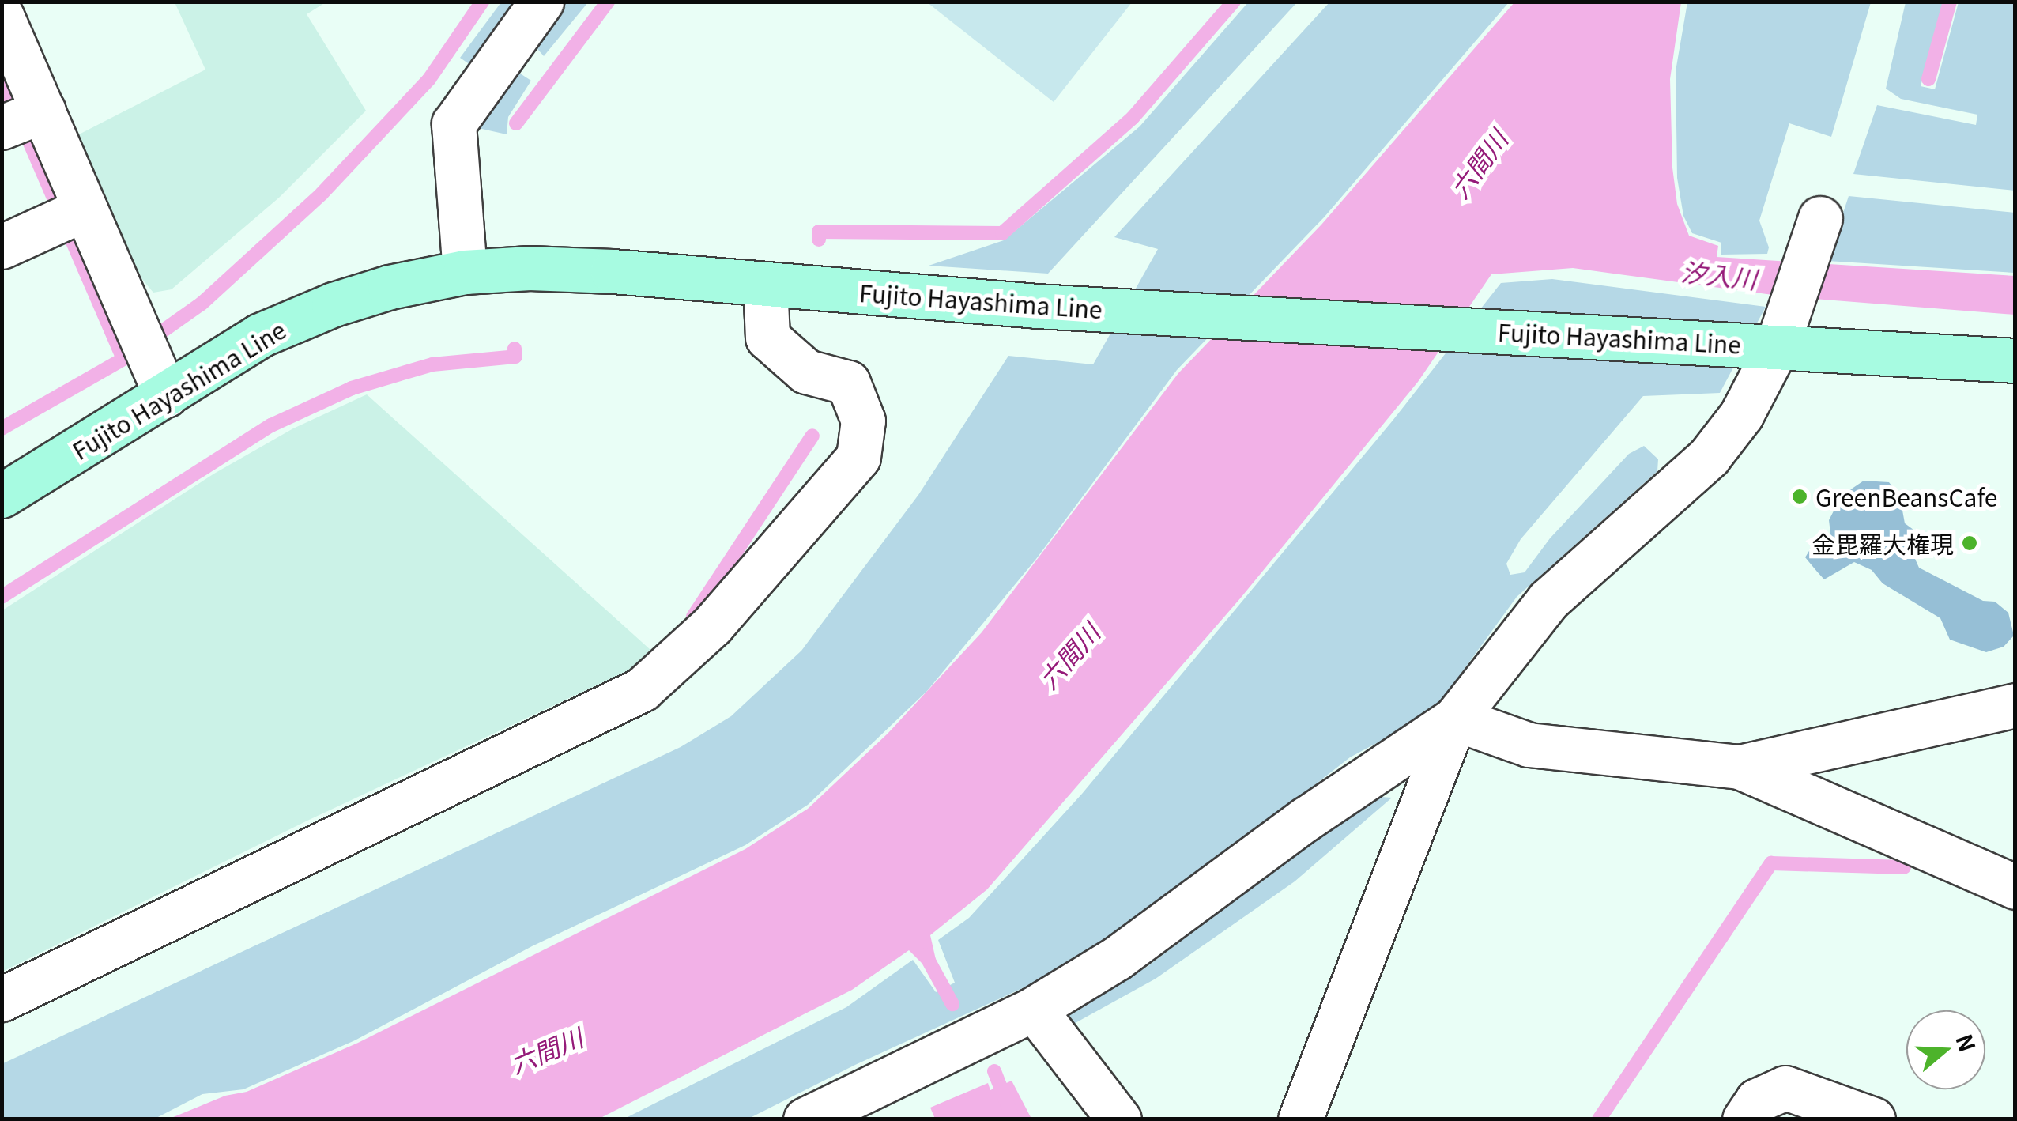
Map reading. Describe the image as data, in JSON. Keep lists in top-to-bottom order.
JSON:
{
  "streets": {
    "main road": ["Fujito Hayashima Line"]
  },
  "water": ["六間川", "汐入川"],
  "places": ["GreenBeansCafe", "金毘羅大権現"],
  "north": "right"
}
